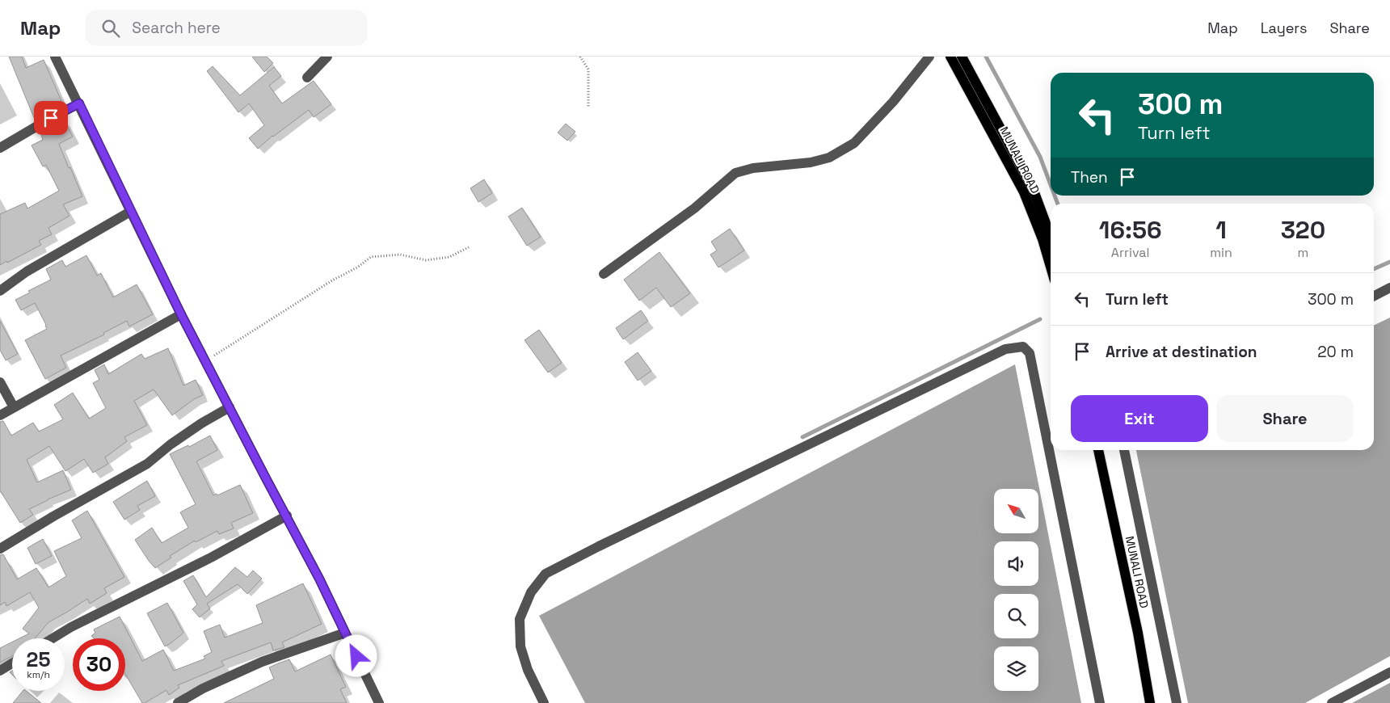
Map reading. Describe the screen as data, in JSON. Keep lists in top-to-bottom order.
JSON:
{
  "streets": {
    "main road": ["MUNALI ROAD"]
  },
  "north": "top left",
  "page": {
    "header": "Map",
    "search": "Search here",
    "nav": ["Map", "Layers", "Share"],
    "turn": ["300 m", "Turn left"],
    "then": "Then",
    "eta": [
      "16:56",
      "Arrival",
      "1",
      "min",
      "320",
      "m"
    ],
    "list": [
      {
        "name": "Turn left",
        "value": "300 m"
      },
      {
        "name": "Arrive at destination",
        "value": "20 m"
      }
    ],
    "buttons": ["Exit", "Share"],
    "speed": "25 km/h",
    "limit": "30"
  }
}
